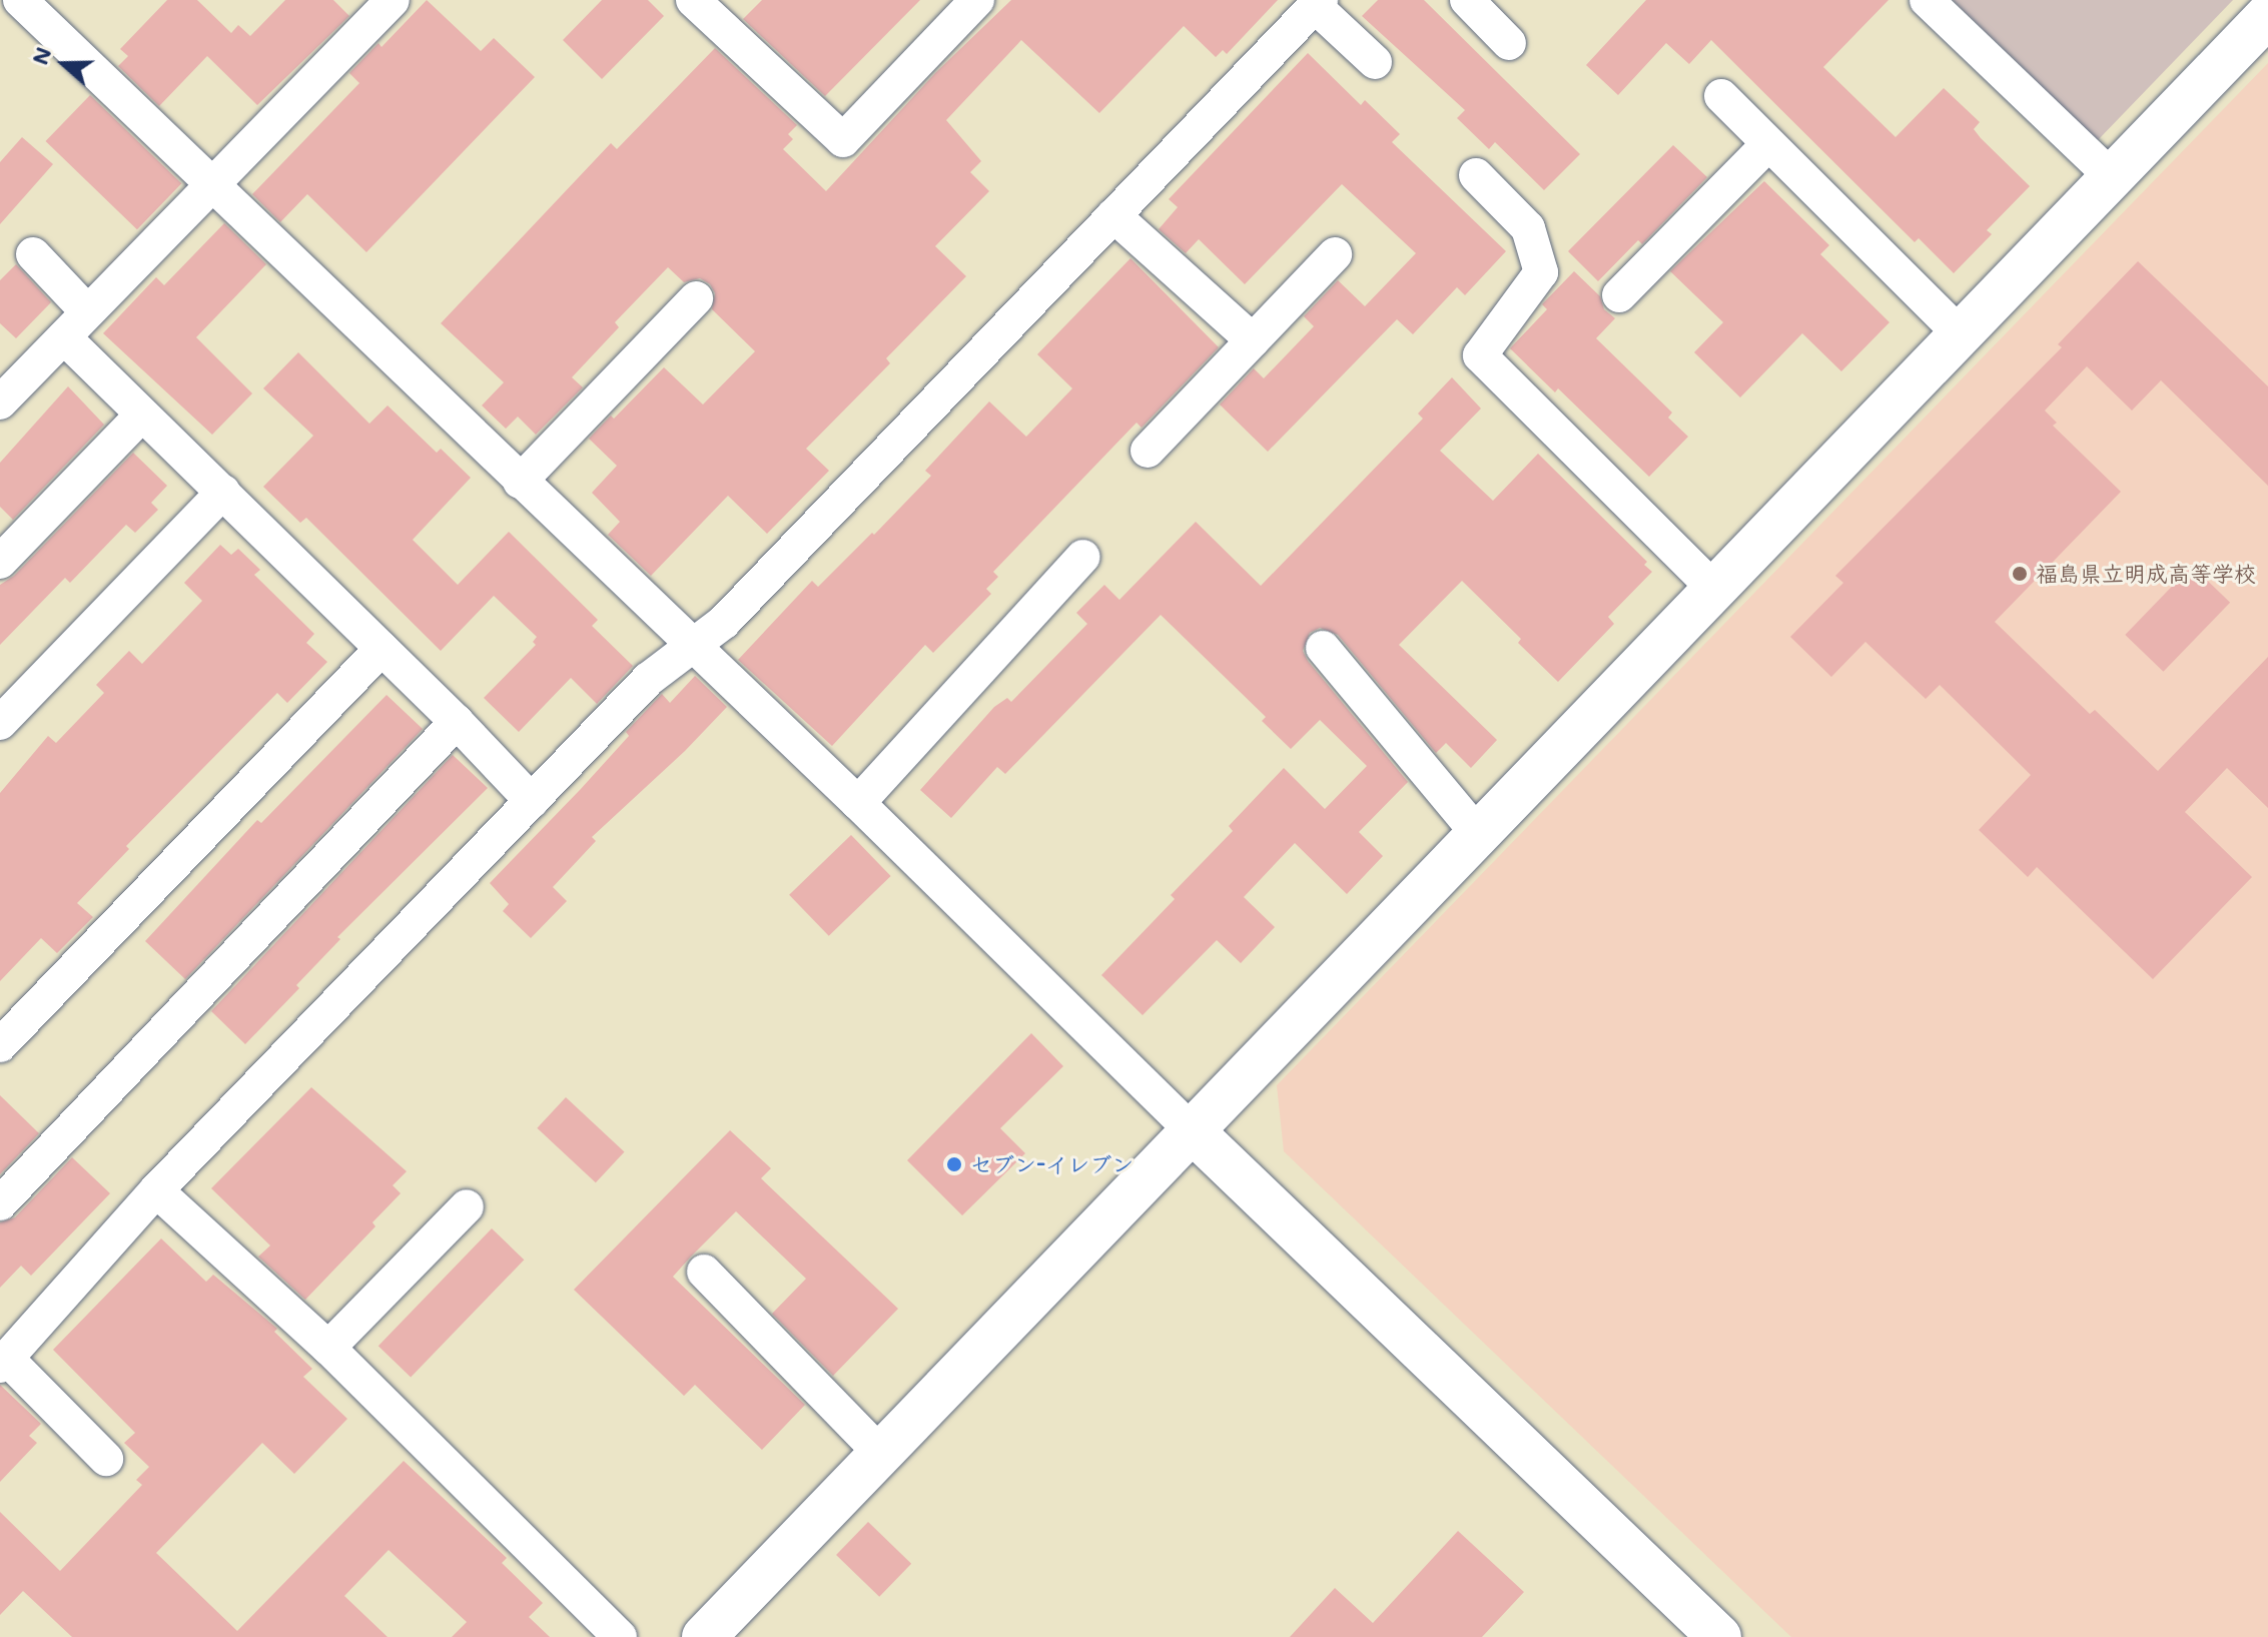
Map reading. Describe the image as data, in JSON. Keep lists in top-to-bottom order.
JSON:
{
  "places": ["福島県立明成高等学校", "セブン-イレブン"],
  "north": "left"
}
